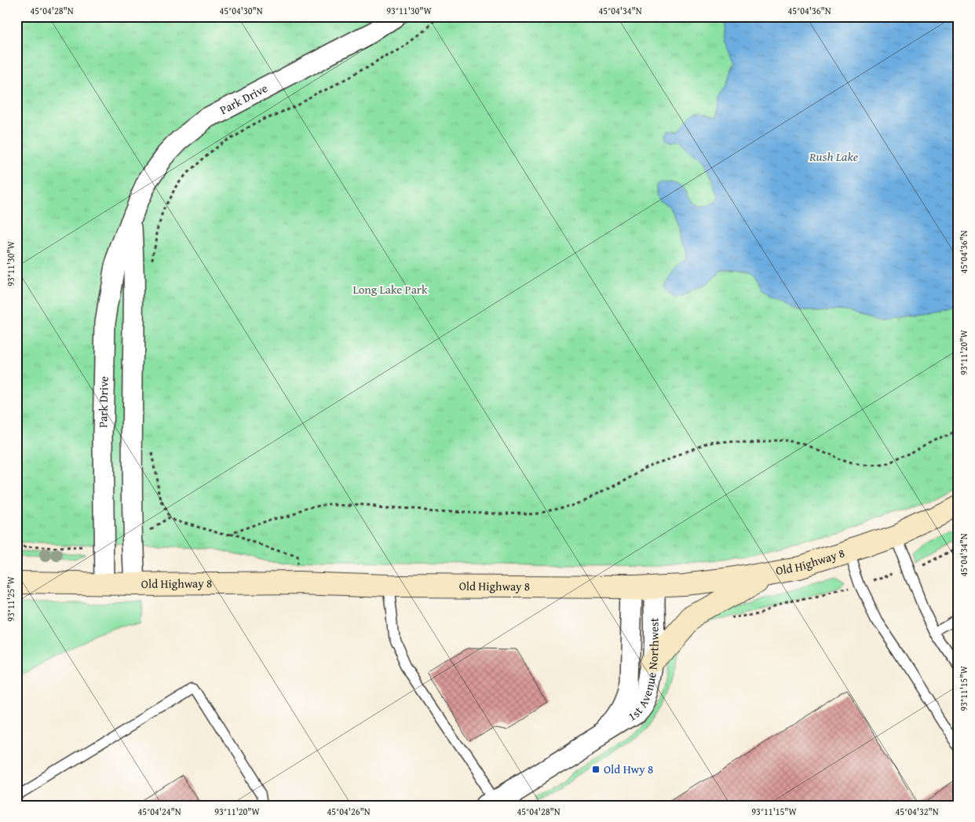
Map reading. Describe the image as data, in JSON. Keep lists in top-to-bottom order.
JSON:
{
  "streets": {
    "street": ["Park Drive", "Old Highway 8", "1st Avenue Northwest"]
  },
  "crossings": [
    ["Park Drive", "Old Highway 8"],
    ["Old Highway 8", "1st Avenue Northwest"]
  ],
  "water": ["Rush Lake"],
  "parks": ["Long Lake Park"],
  "places": {
    "transit": ["Old Hwy 8"]
  },
  "coordinates": [
    "45°04'28\"N",
    "45°04'30\"N",
    "93°11'30\"W",
    "45°04'34\"N",
    "45°04'36\"N",
    "93°11'20\"W",
    "93°11'25\"W",
    "93°11'15\"W",
    "45°04'24\"N",
    "45°04'26\"N",
    "45°04'32\"N"
  ]
}
